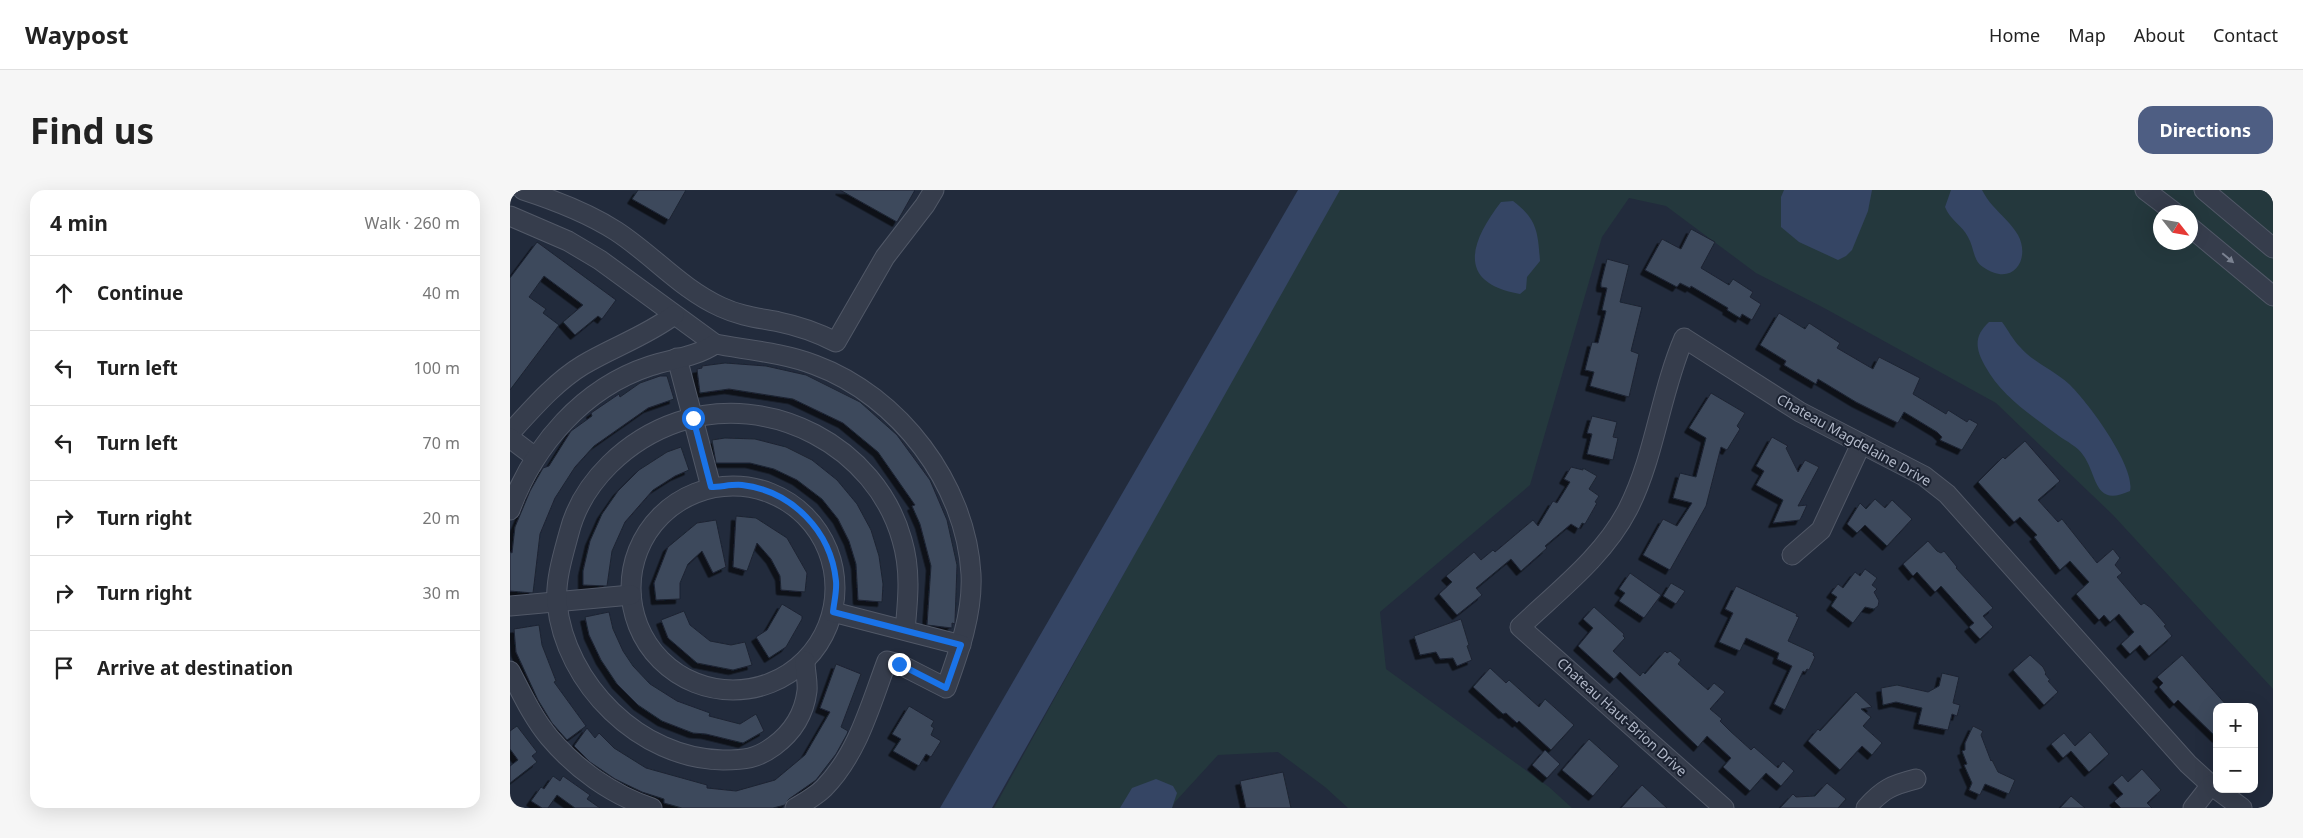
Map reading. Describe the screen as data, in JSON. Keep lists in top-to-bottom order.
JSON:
{
  "streets": {
    "street": ["Chateau Magdelaine Drive", "Chateau Haut-Brion Drive"]
  },
  "crossings": [
    ["Chateau Magdelaine Drive", "Chateau Haut-Brion Drive"]
  ],
  "north": "bottom right",
  "page": {
    "header": "Waypost",
    "nav": [
      "Home",
      "Map",
      "About",
      "Contact"
    ],
    "buttons": "Directions",
    "title": "Find us",
    "heading": ["4 min", "Walk · 260 m"],
    "list": [
      ["Continue", "40 m"],
      ["Turn left", "100 m"],
      ["Turn left", "70 m"],
      ["Turn right", "20 m"],
      ["Turn right", "30 m"],
      "Arrive at destination"
    ],
    "map_buttons": ["+", "−"]
  }
}
